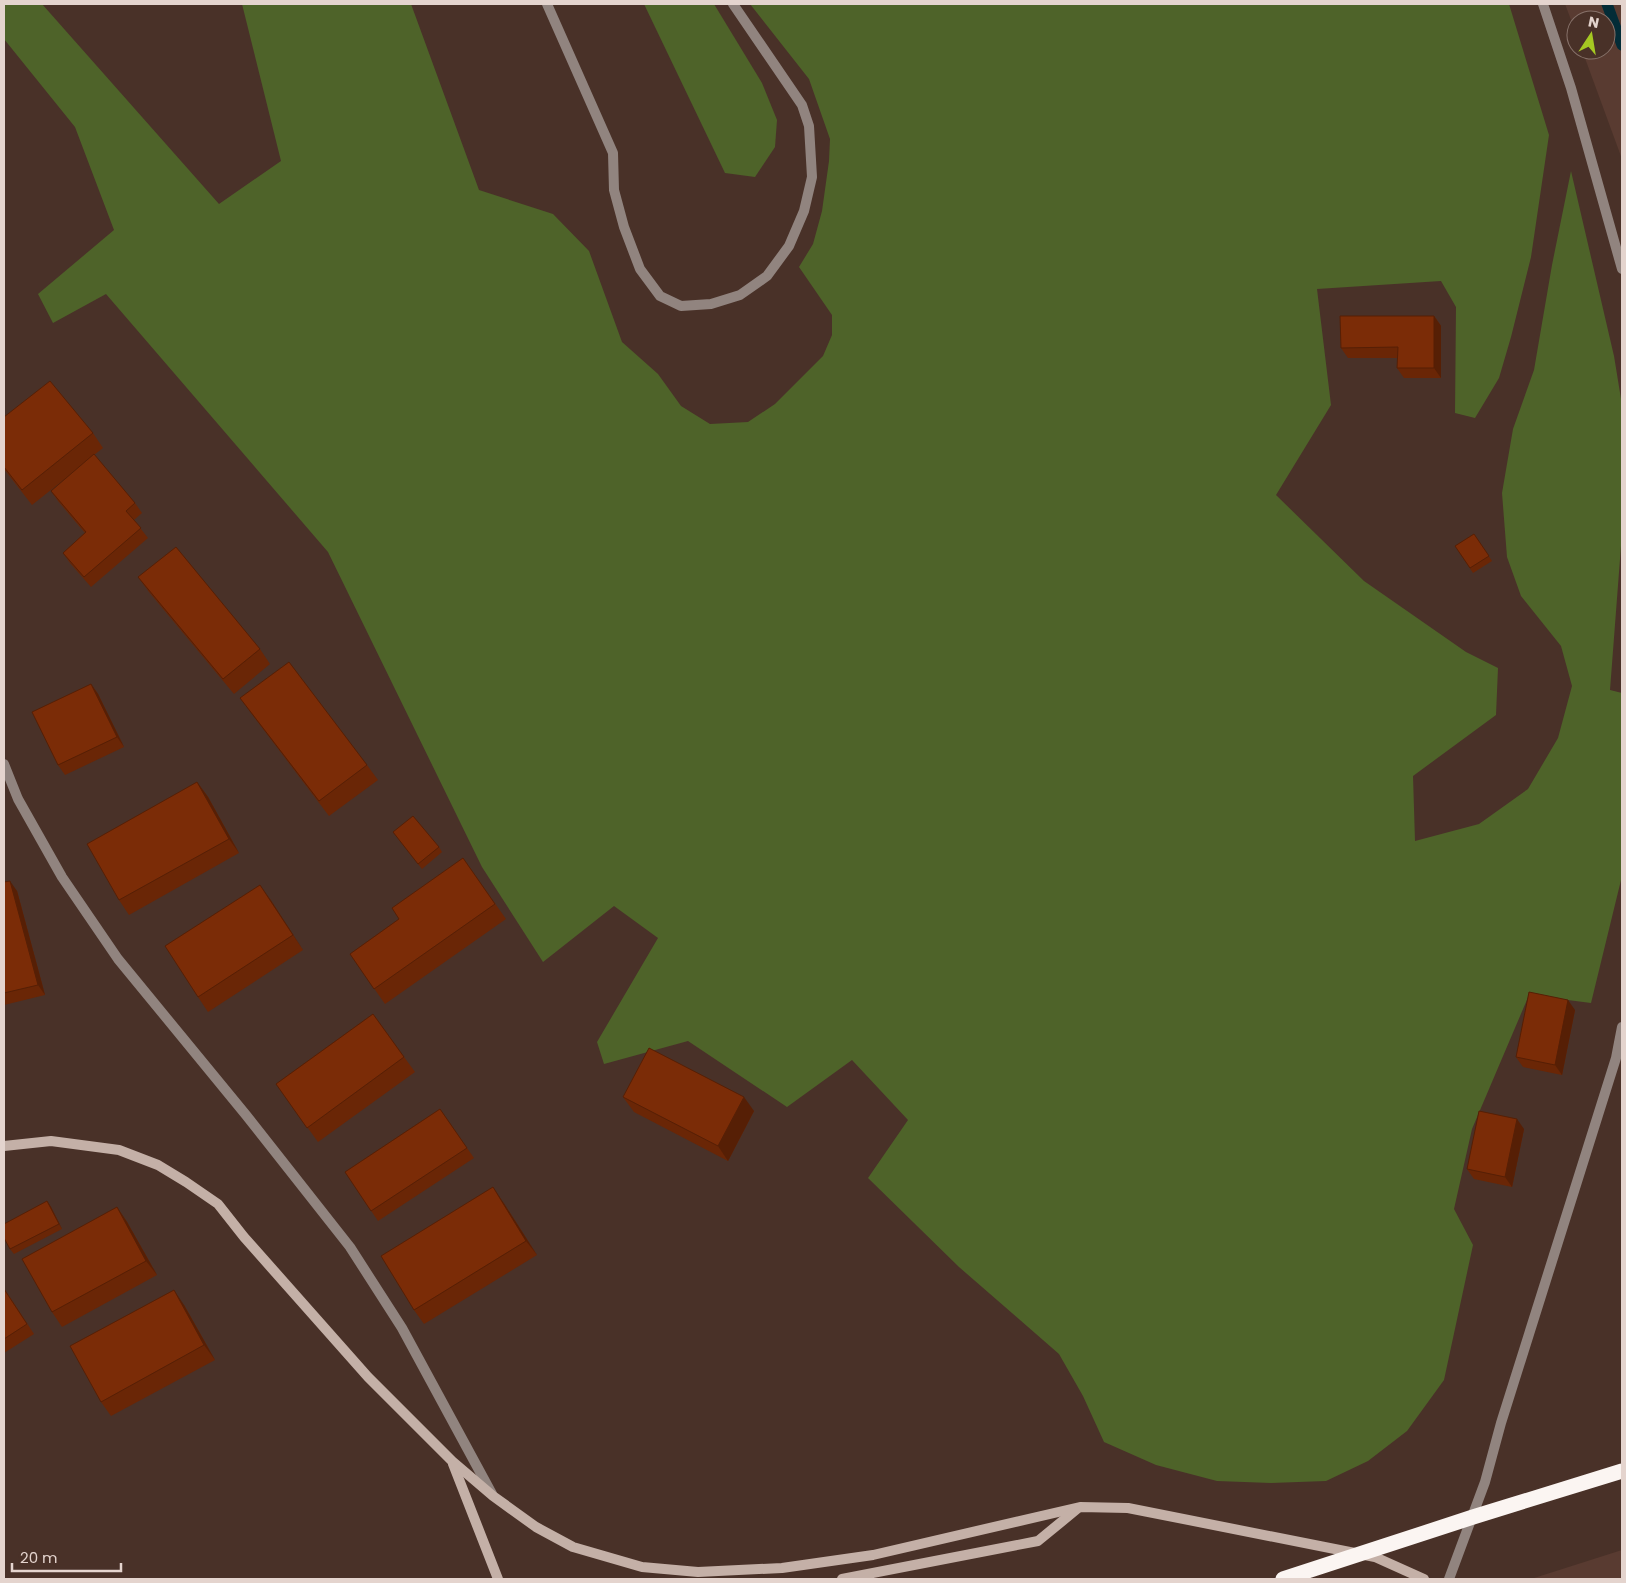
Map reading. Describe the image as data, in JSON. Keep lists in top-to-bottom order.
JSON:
{
  "scale_bar": "20 m",
  "north": "top"
}
